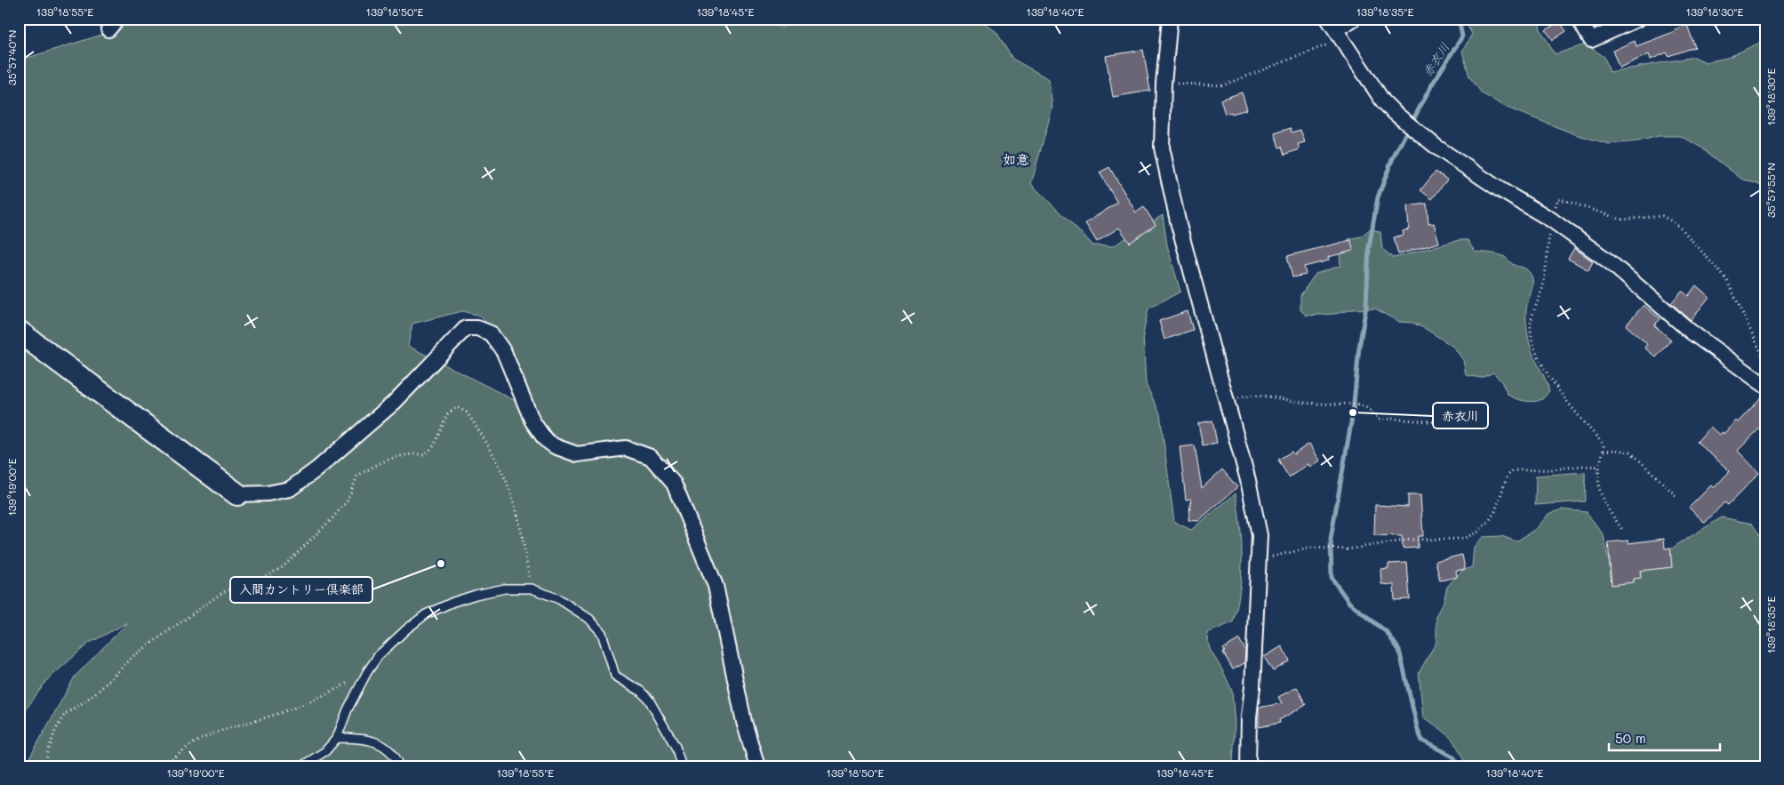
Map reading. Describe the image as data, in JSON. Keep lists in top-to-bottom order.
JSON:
{
  "districts": ["如意"],
  "water": ["赤衣川"],
  "places": ["赤衣川", "入間カントリー倶楽部"],
  "scale_bar": "50 m",
  "coordinates": [
    "139°18'55\"E",
    "139°18'50\"E",
    "139°18'45\"E",
    "139°18'40\"E",
    "139°18'35\"E",
    "139°18'30\"E",
    "35°57'40\"N",
    "35°57'55\"N",
    "139°19'00\"E"
  ]
}
